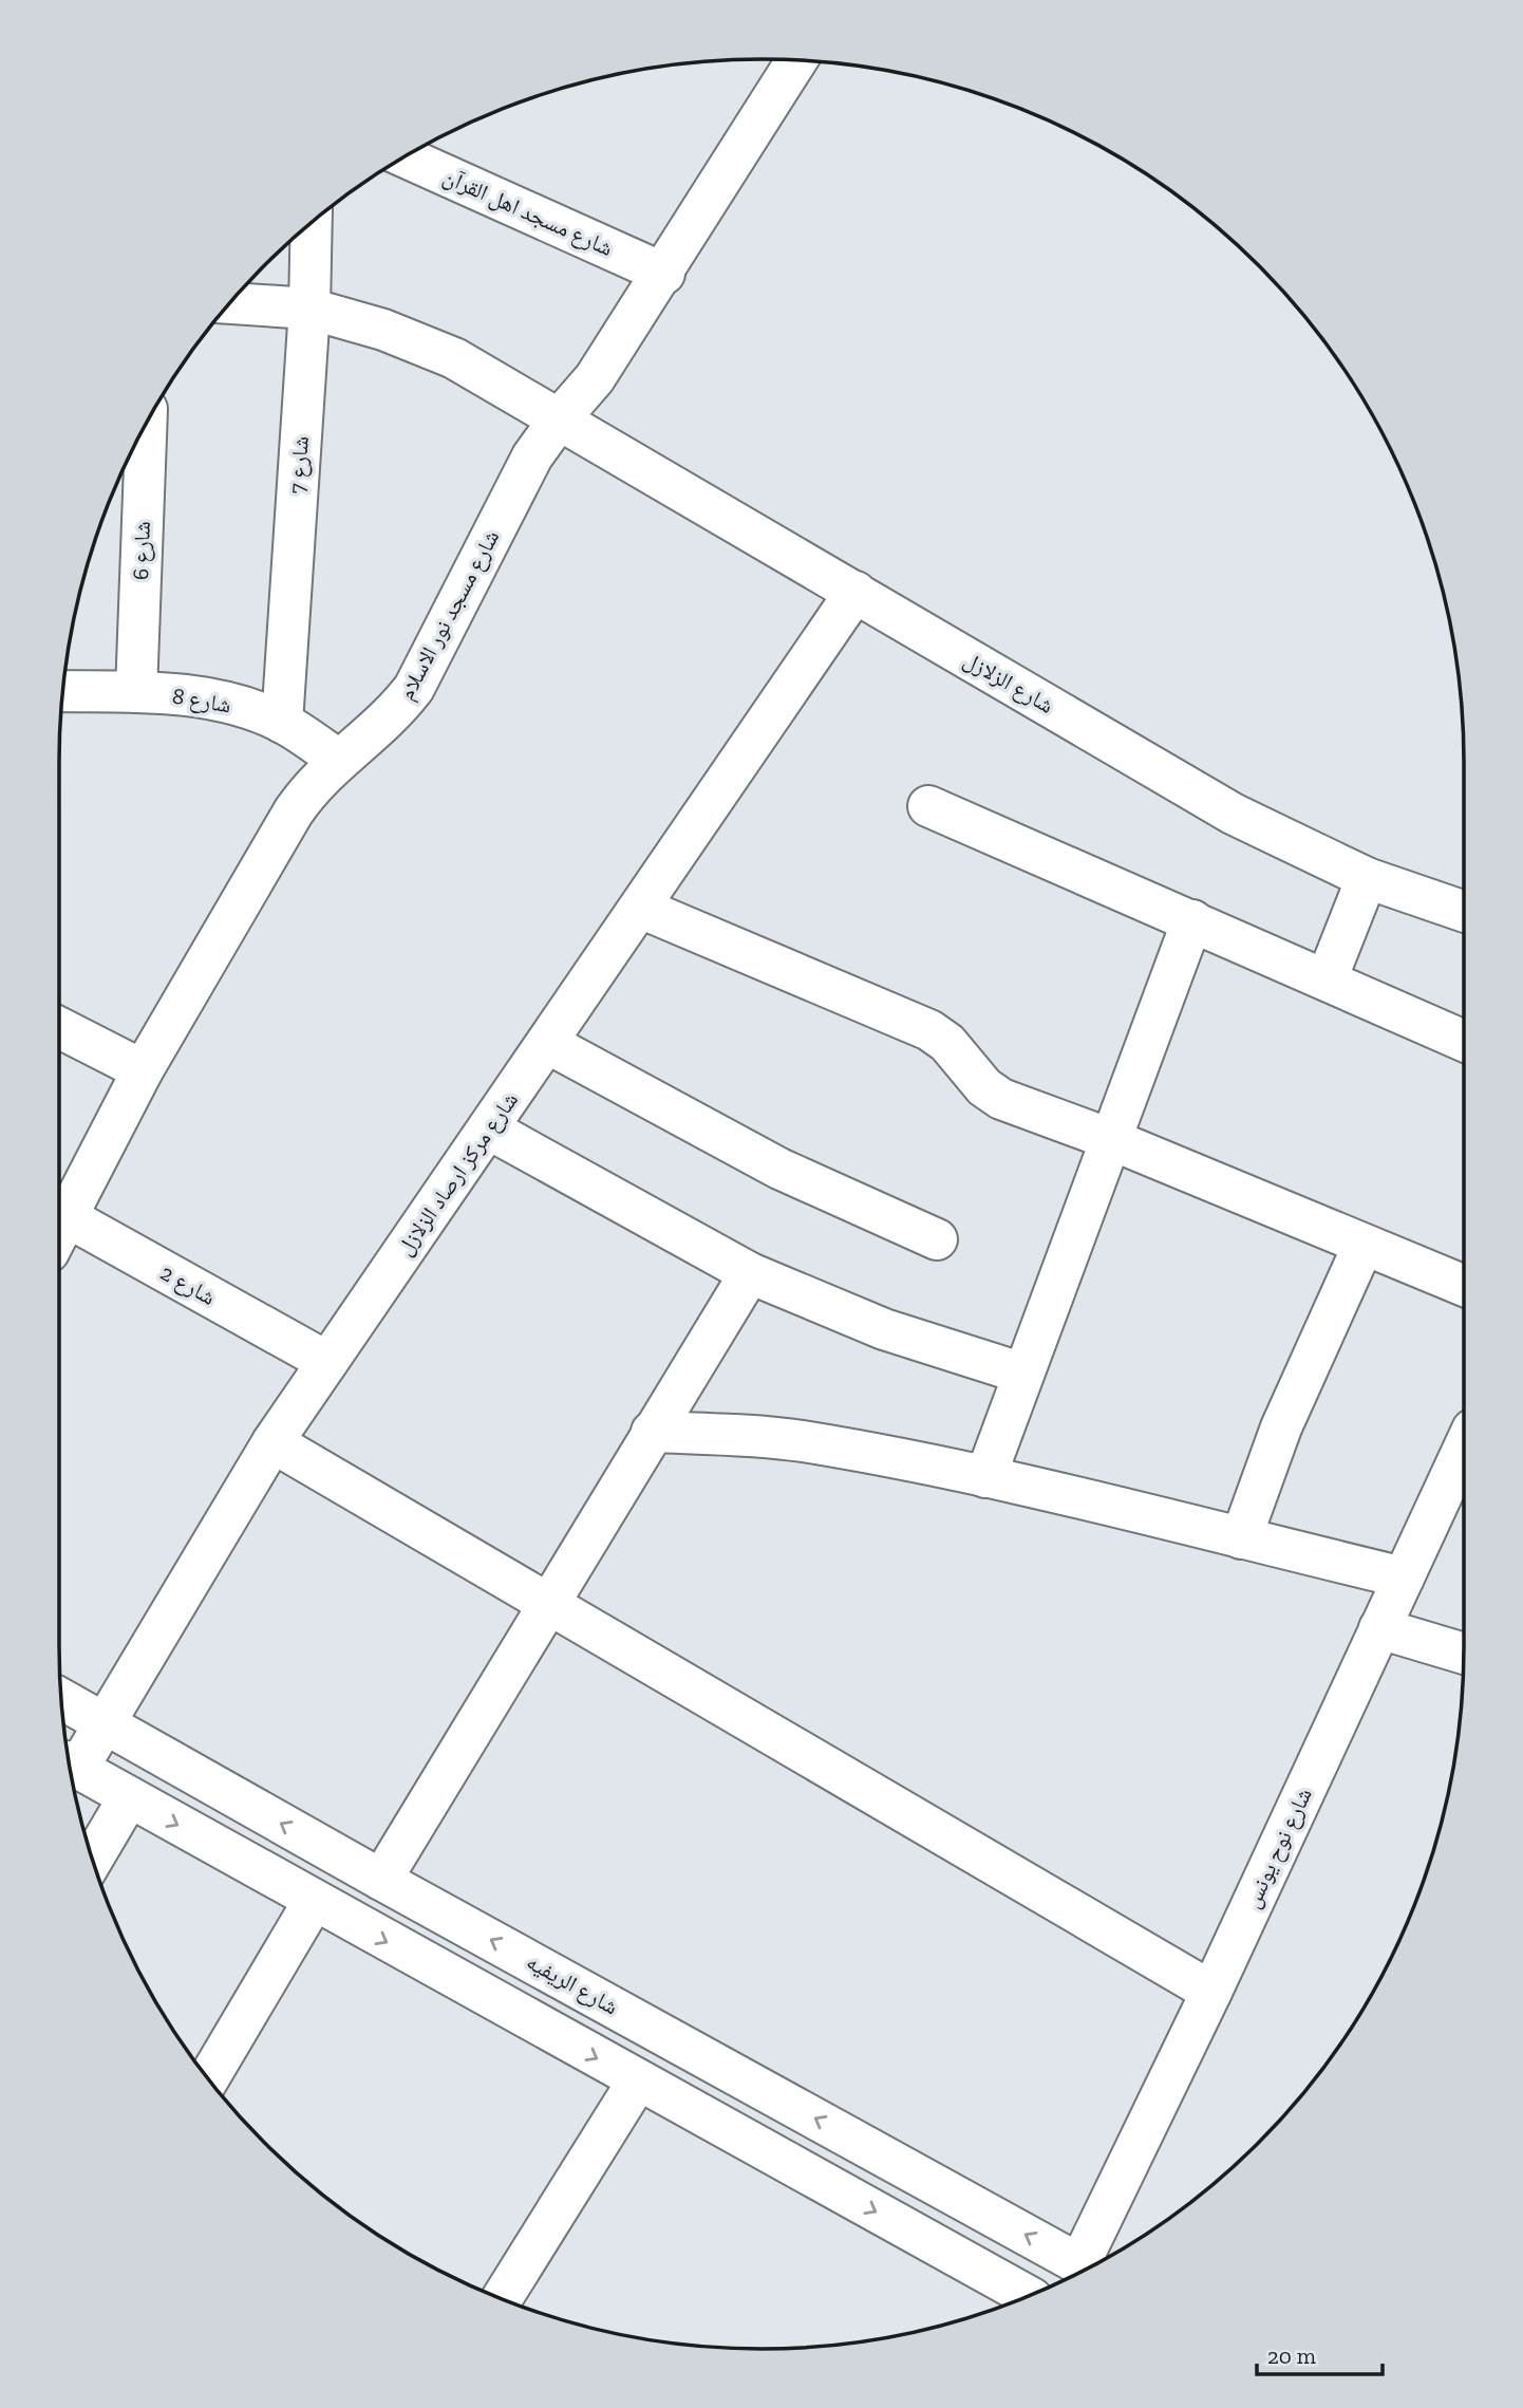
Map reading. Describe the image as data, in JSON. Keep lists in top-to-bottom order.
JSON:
{
  "streets": {
    "street": [
      "شارع مسجد اهل القرآن",
      "شارع 7",
      "شارع 6",
      "شارع مسجد نور الاسلام",
      "شارع الزلازل",
      "شارع 8",
      "شارع مركز ارصاد الزلازل",
      "شارع 2",
      "شارع نوح يونس",
      "شارع الريفيه"
    ]
  },
  "crossings": [
    ["شارع مسجد اهل القرآن", "شارع مسجد نور الاسلام"],
    ["شارع 7", "شارع الزلازل"],
    ["شارع 7", "شارع 8"],
    ["شارع 6", "شارع 8"],
    ["شارع مسجد نور الاسلام", "شارع الزلازل"],
    ["شارع مسجد نور الاسلام", "شارع 8"],
    ["شارع الزلازل", "شارع مركز ارصاد الزلازل"],
    ["شارع مركز ارصاد الزلازل", "شارع 2"],
    ["شارع مركز ارصاد الزلازل", "شارع الريفيه"],
    ["شارع نوح يونس", "شارع الريفيه"]
  ],
  "scale_bar": "20 m"
}
